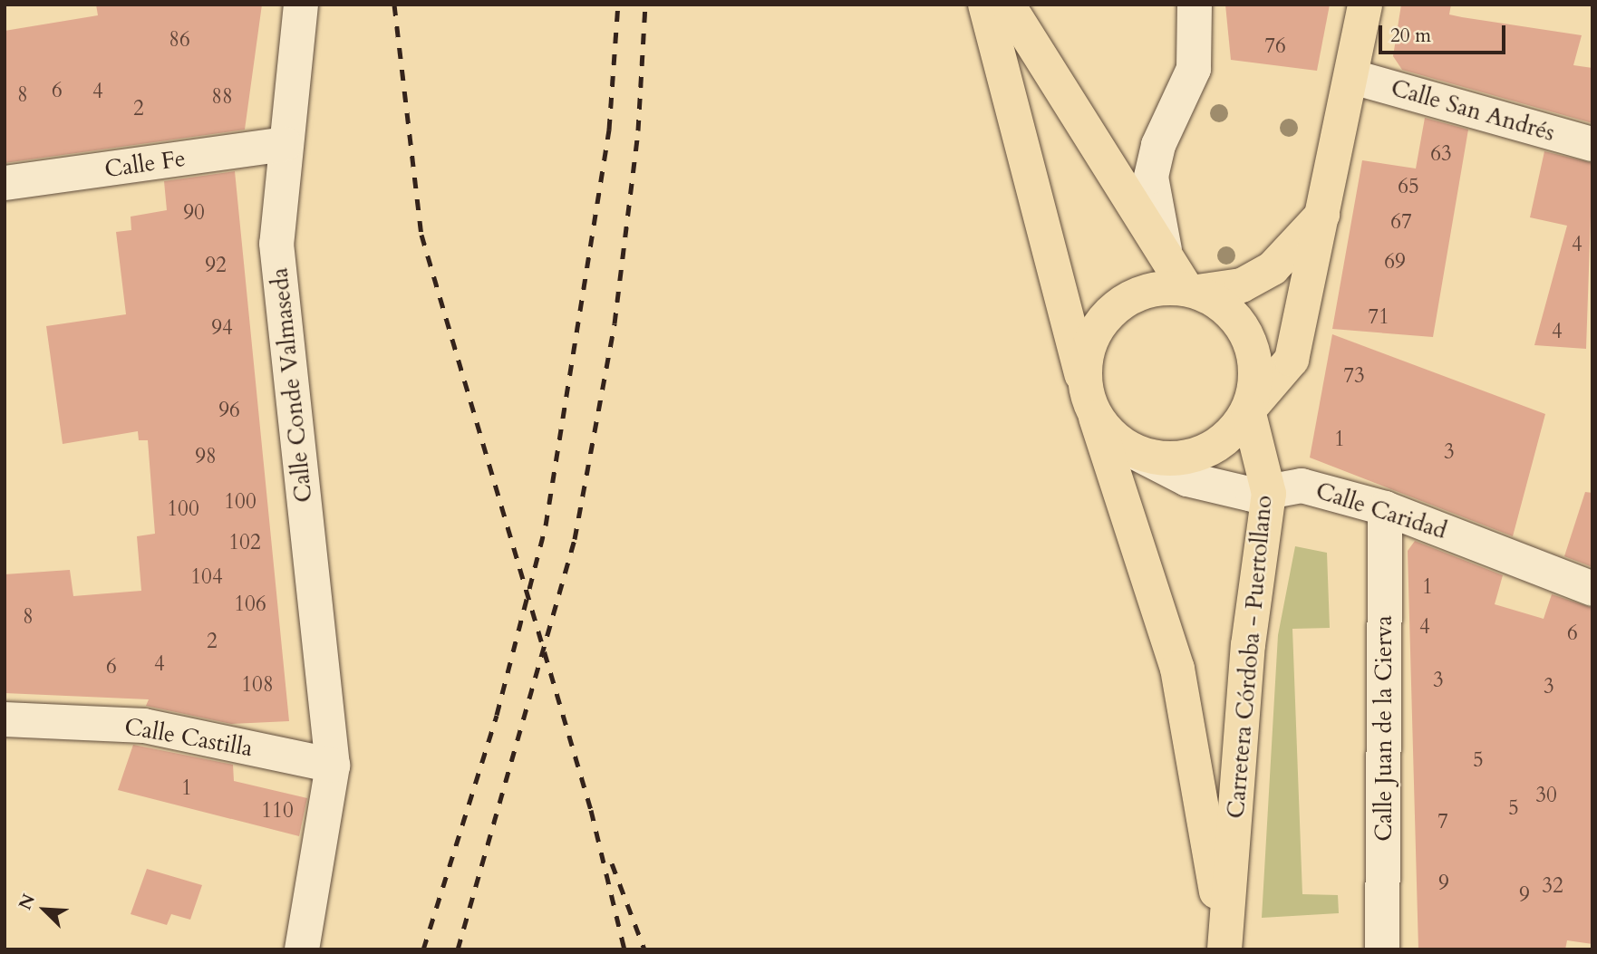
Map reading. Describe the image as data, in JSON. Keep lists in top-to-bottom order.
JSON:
{
  "streets": {
    "main road": ["Carretera Córdoba - Puertollano"],
    "street": [
      "Calle San Andrés",
      "Calle Fe",
      "Calle Conde Valmaseda",
      "Calle Caridad",
      "Calle Juan de la Cierva",
      "Calle Castilla"
    ]
  },
  "crossings": [
    ["Calle Fe", "Calle Conde Valmaseda"],
    ["Calle Conde Valmaseda", "Calle Castilla"],
    ["Calle Caridad", "Carretera Córdoba - Puertollano"],
    ["Calle Caridad", "Calle Juan de la Cierva"]
  ],
  "house_numbers": [
    "86",
    "76",
    "6",
    "4",
    "8",
    "88",
    "2",
    "63",
    "65",
    "90",
    "67",
    "4",
    "69",
    "92",
    "71",
    "94",
    "4",
    "73",
    "96",
    "1",
    "3",
    "98",
    "100",
    "100",
    "102",
    "104",
    "1",
    "106",
    "8",
    "4",
    "6",
    "2",
    "4",
    "6",
    "3",
    "108",
    "3",
    "5",
    "1",
    "30",
    "5",
    "110",
    "7",
    "9",
    "32",
    "9"
  ],
  "scale_bar": "20 m",
  "north": "top left"
}
